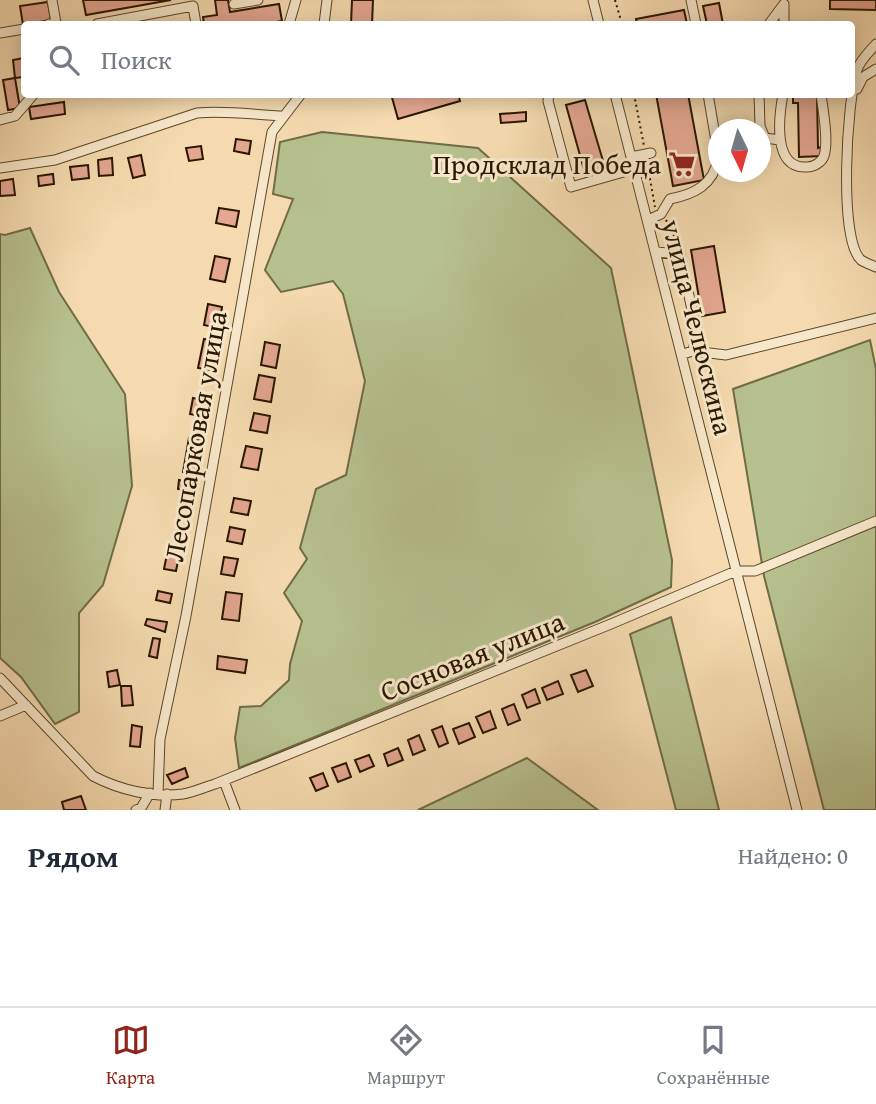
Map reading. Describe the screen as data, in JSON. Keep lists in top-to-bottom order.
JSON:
{
  "streets": {
    "street": ["улица Челюскина", "Лесопарковая улица", "Сосновая улица"]
  },
  "crossings": [
    ["улица Челюскина", "Сосновая улица"],
    ["Лесопарковая улица", "Сосновая улица"]
  ],
  "places": {
    "supermarket": ["Продсклад Победа"]
  },
  "north": "bottom",
  "page": {
    "search": "Поиск",
    "heading": ["Рядом", "Найдено: 0"],
    "nav": ["Карта", "Маршрут", "Сохранённые"]
  }
}
